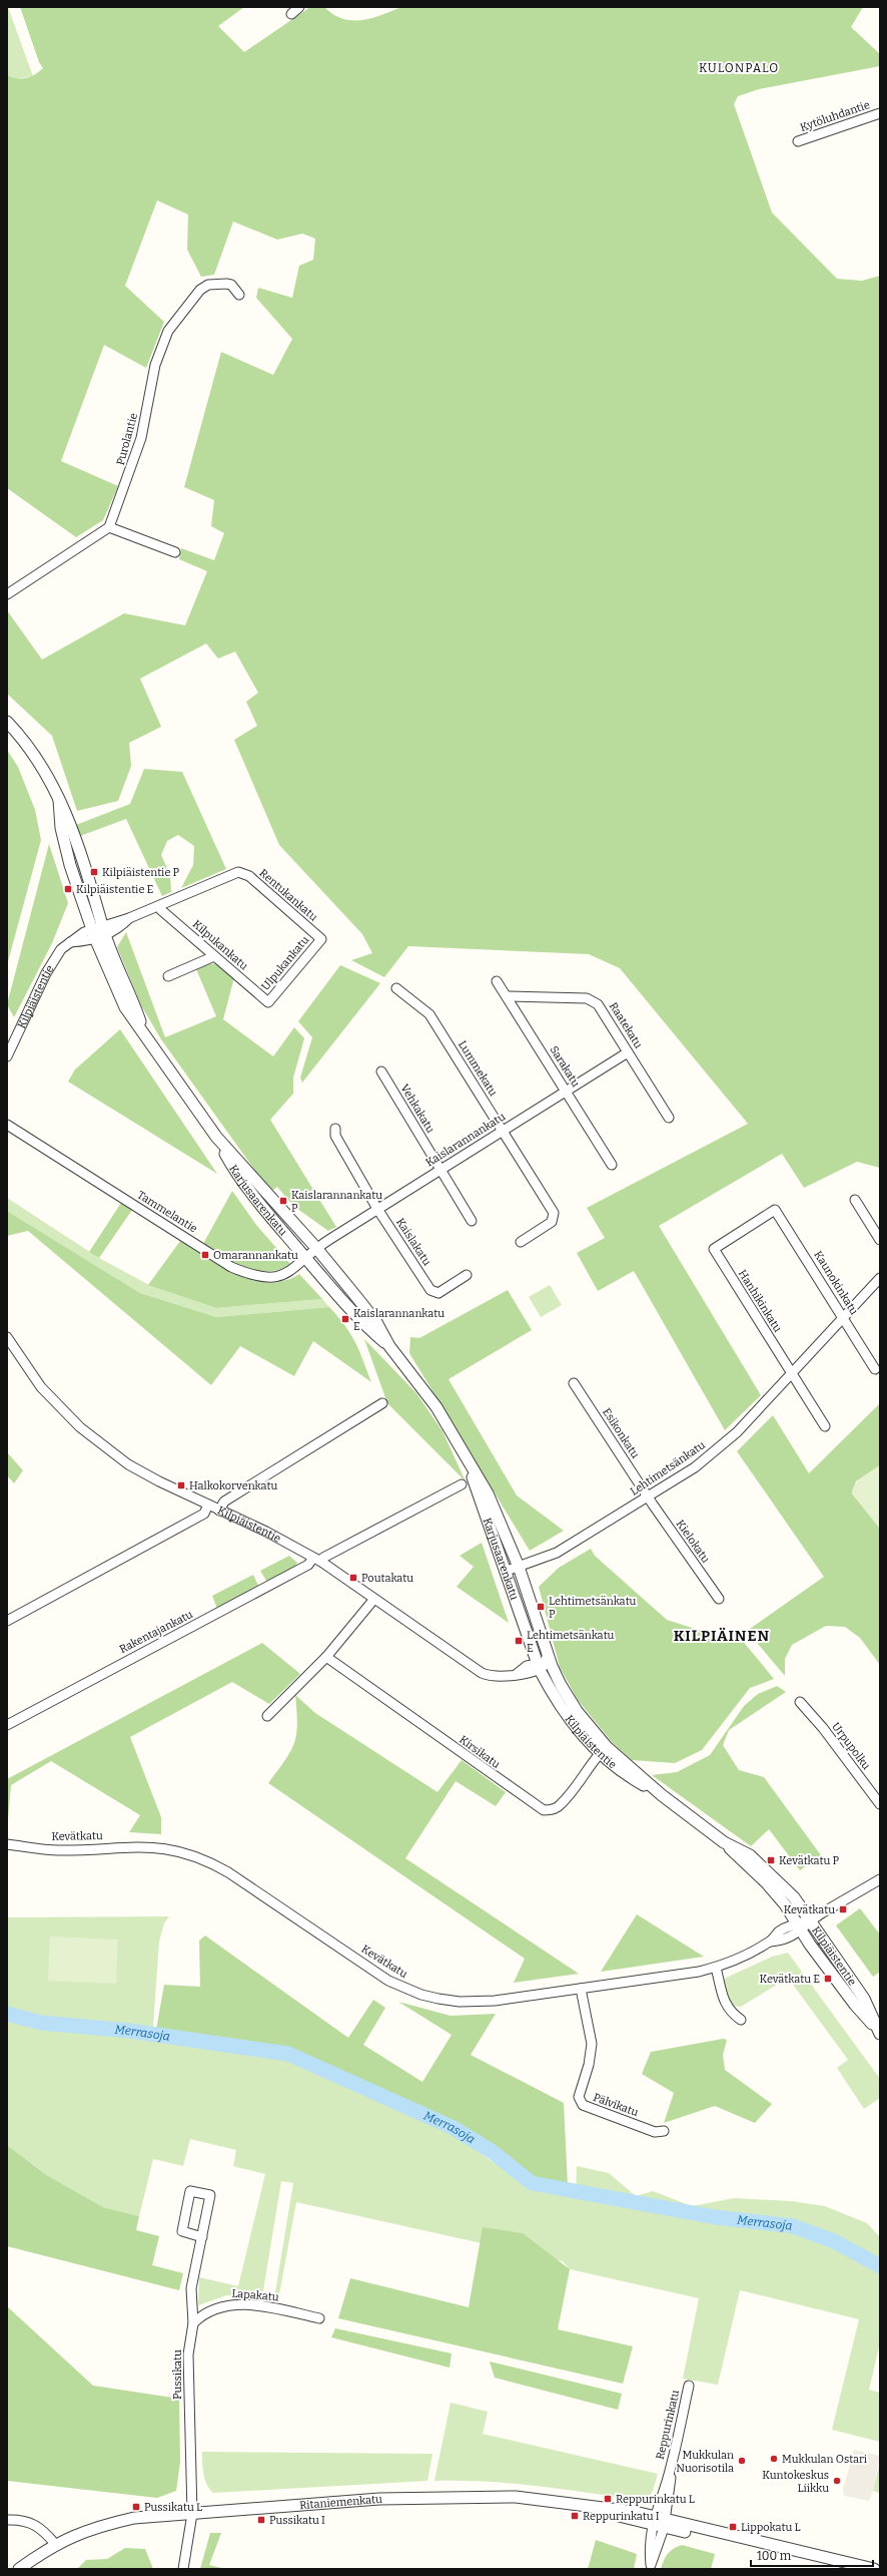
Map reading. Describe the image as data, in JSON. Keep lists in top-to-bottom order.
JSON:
{
  "streets": {
    "street": [
      "Kytöluhdantie",
      "Purolantie",
      "Rentukankatu",
      "Kilpukankatu",
      "Ulpukankatu",
      "Kilpiäistentie",
      "Raatekatu",
      "Sarakatu",
      "Lummekatu",
      "Vehkakatu",
      "Kaislarannankatu",
      "Karjusaarenkatu",
      "Tammelantie",
      "Kaislakatu",
      "Kaunokinkatu",
      "Hanhikinkatu",
      "Esikonkatu",
      "Lehtimetsänkatu",
      "Kielokatu",
      "Rakentajankatu",
      "Urpupolku",
      "Kirsikatu",
      "Kevätkatu",
      "Pälvikatu",
      "Lapakatu",
      "Pussikatu",
      "Reppurinkatu",
      "Ritaniemenkatu"
    ]
  },
  "crossings": [
    ["Rentukankatu", "Ulpukankatu"],
    ["Rentukankatu", "Kilpiäistentie"],
    ["Kilpukankatu", "Ulpukankatu"],
    ["Kilpukankatu", "Kilpiäistentie"],
    ["Kilpiäistentie", "Karjusaarenkatu"],
    ["Kilpiäistentie", "Rakentajankatu"],
    ["Kilpiäistentie", "Kirsikatu"],
    ["Kilpiäistentie", "Kevätkatu"],
    ["Raatekatu", "Sarakatu"],
    ["Raatekatu", "Kaislarannankatu"],
    ["Sarakatu", "Kaislarannankatu"],
    ["Lummekatu", "Kaislarannankatu"],
    ["Vehkakatu", "Kaislarannankatu"],
    ["Kaislarannankatu", "Karjusaarenkatu"],
    ["Kaislarannankatu", "Tammelantie"],
    ["Kaislarannankatu", "Kaislakatu"],
    ["Karjusaarenkatu", "Tammelantie"],
    ["Karjusaarenkatu", "Lehtimetsänkatu"],
    ["Kaunokinkatu", "Hanhikinkatu"],
    ["Kaunokinkatu", "Lehtimetsänkatu"],
    ["Hanhikinkatu", "Lehtimetsänkatu"],
    ["Esikonkatu", "Lehtimetsänkatu"],
    ["Esikonkatu", "Kielokatu"],
    ["Lehtimetsänkatu", "Kielokatu"],
    ["Kevätkatu", "Pälvikatu"],
    ["Lapakatu", "Pussikatu"],
    ["Pussikatu", "Ritaniemenkatu"],
    ["Reppurinkatu", "Ritaniemenkatu"]
  ],
  "districts": ["KULONPALO", "KILPIÄINEN"],
  "water": ["Merrasoja"],
  "places": {
    "transit": [
      "Kilpiäistentie P",
      "Kilpiäistentie E",
      "Kaislarannankatu P",
      "Omarannankatu",
      "Kaislarannankatu E",
      "Halkokorvenkatu",
      "Poutakatu",
      "Lehtimetsänkatu P",
      "Lehtimetsänkatu E",
      "Kevätkatu P",
      "Kevätkatu",
      "Kevätkatu E",
      "Reppurinkatu L",
      "Pussikatu L",
      "Reppurinkatu I",
      "Pussikatu I",
      "Lippokatu L"
    ],
    "other": ["Mukkulan Ostari", "Mukkulan Nuorisotila", "Kuntokeskus Liikku"]
  },
  "scale_bar": "100 m"
}
